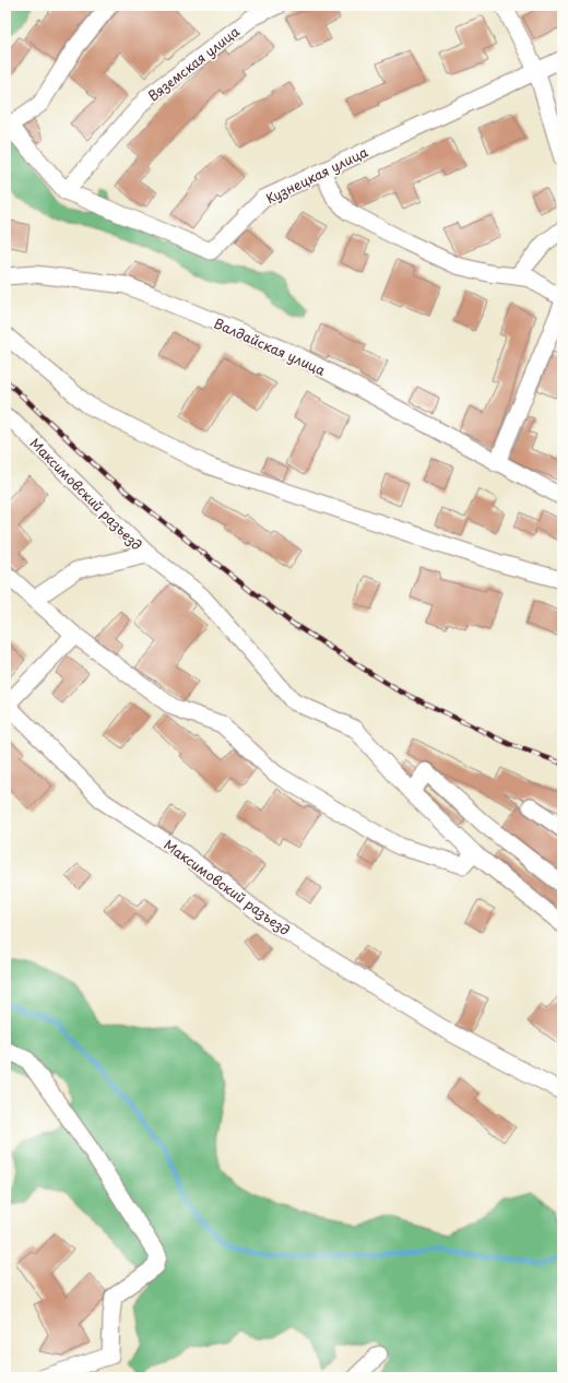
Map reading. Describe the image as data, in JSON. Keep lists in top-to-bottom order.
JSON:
{
  "streets": {
    "street": [
      "Вяземская улица",
      "Кузнецкая улица",
      "Валдайская улица",
      "Максимовский разъезд"
    ]
  },
  "crossings": [
    ["Вяземская улица", "Кузнецкая улица"]
  ]
}
